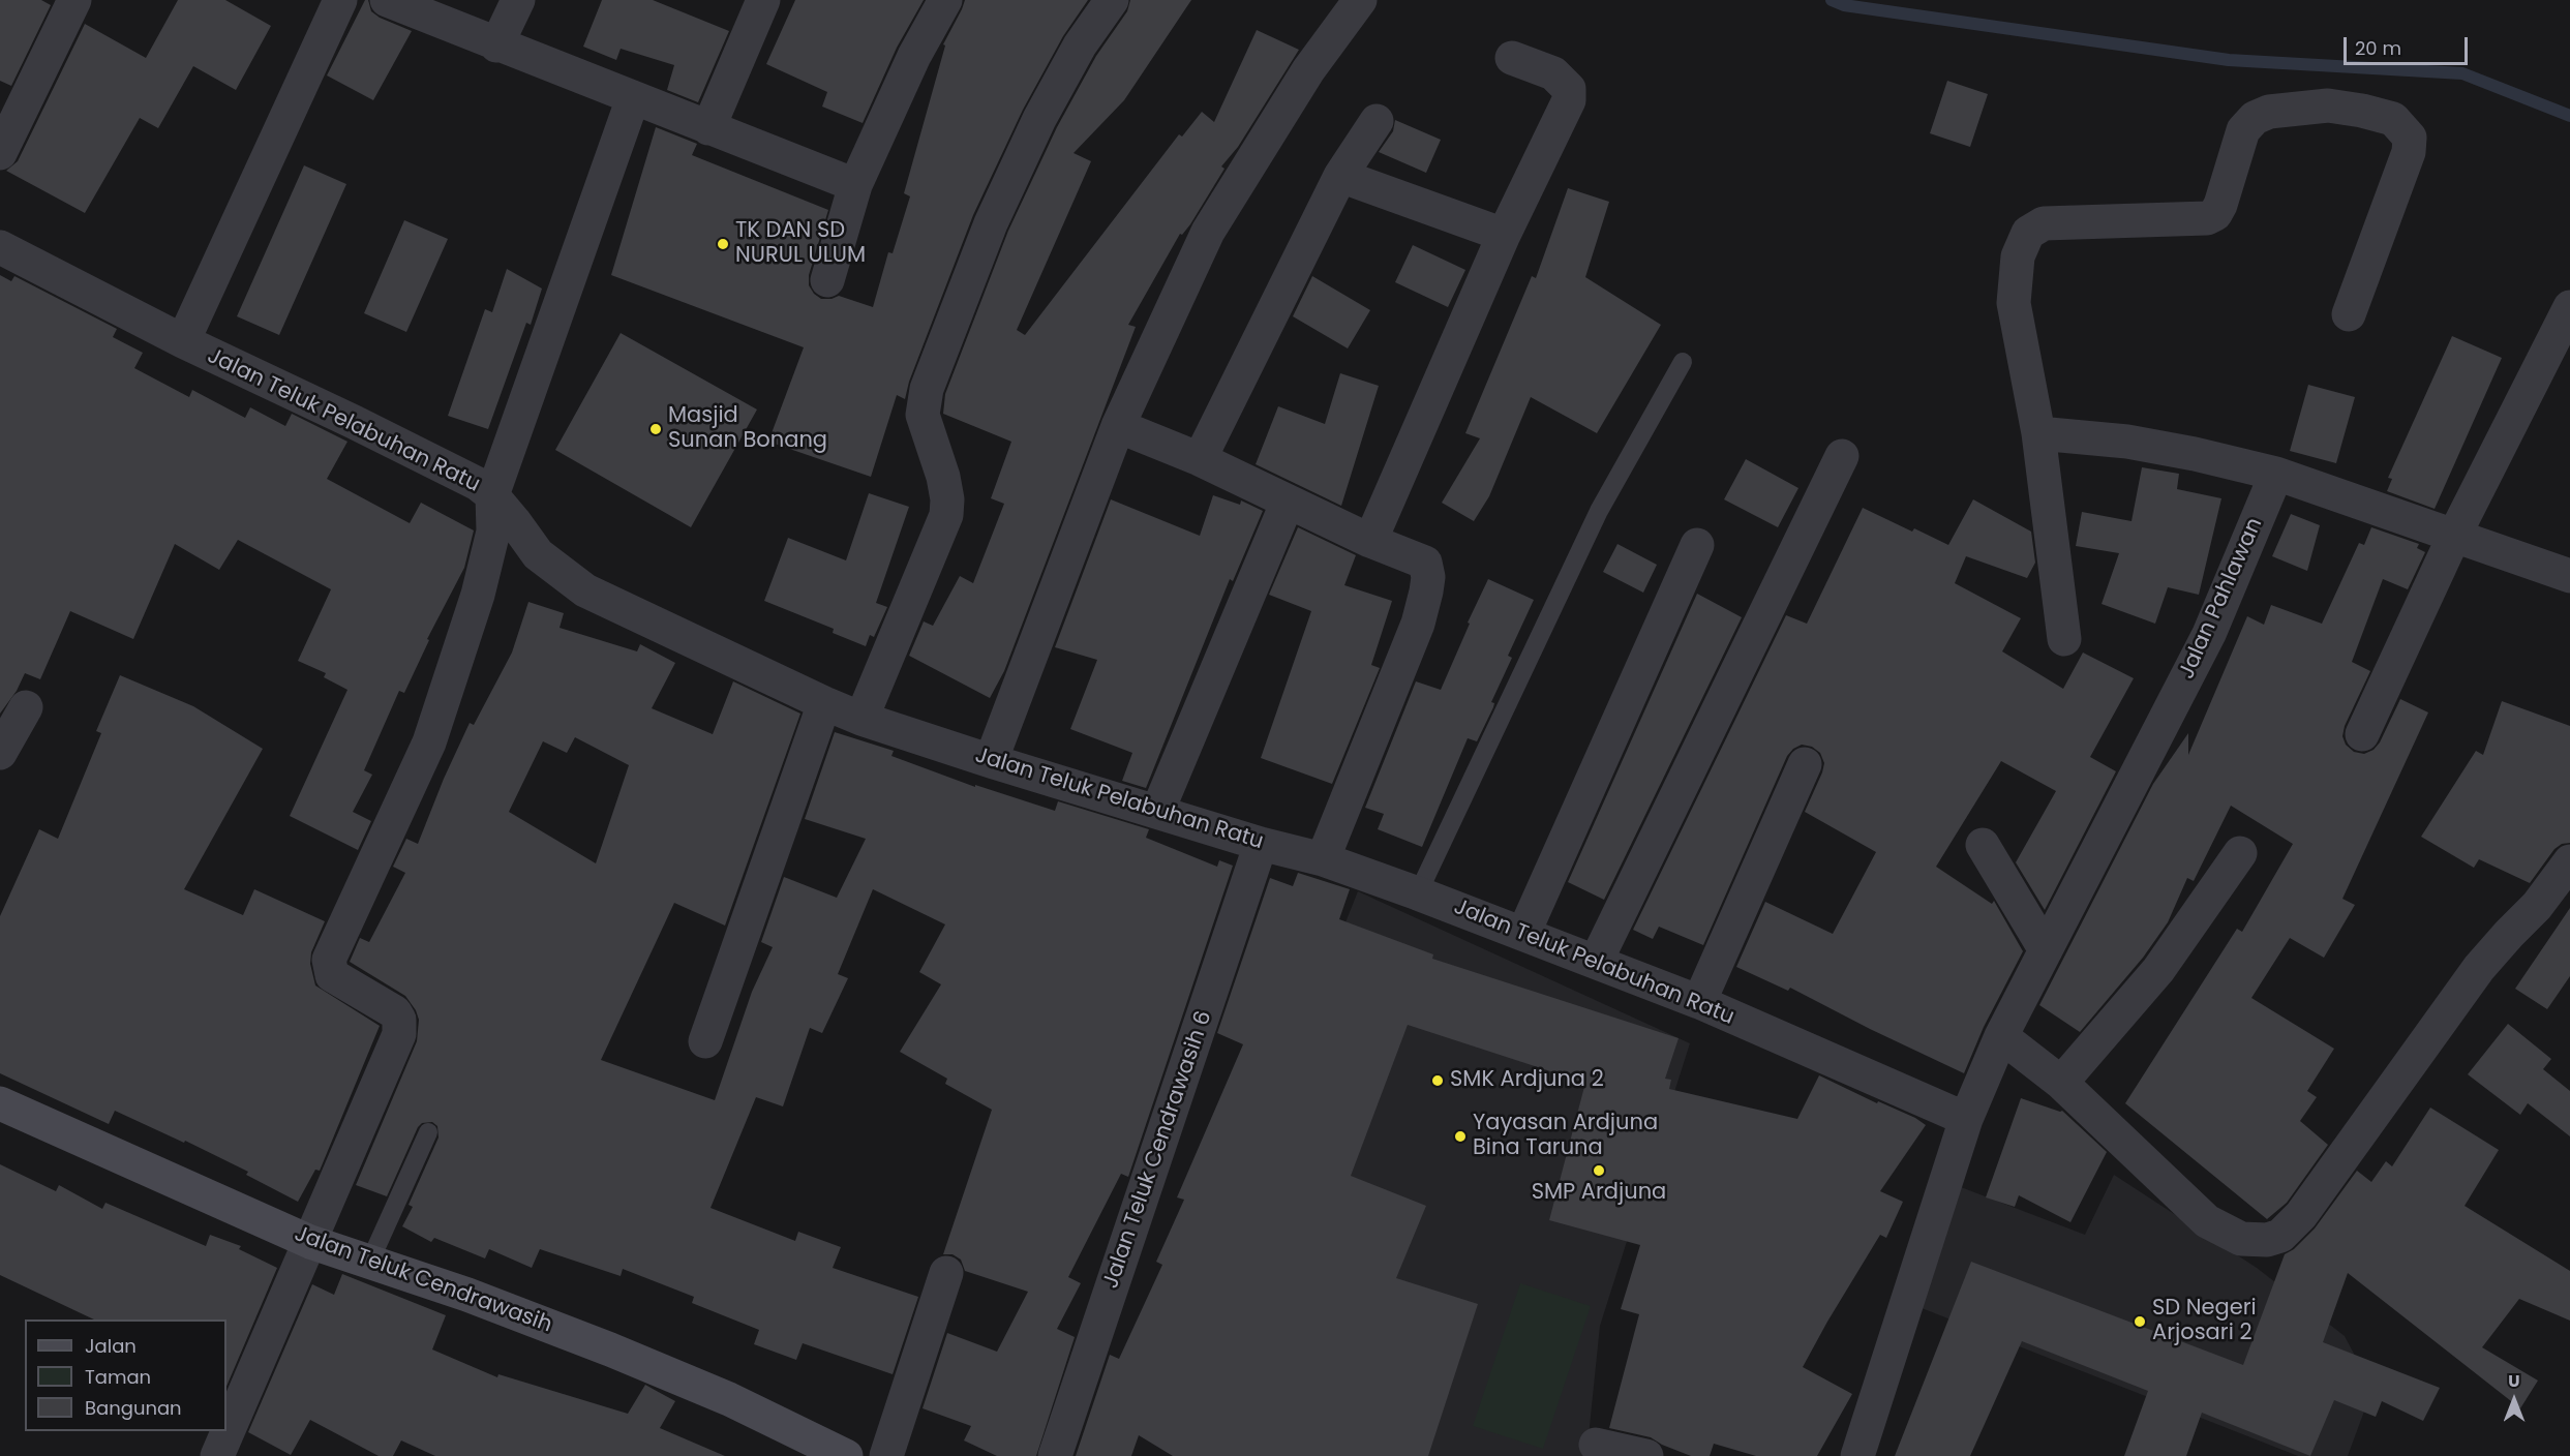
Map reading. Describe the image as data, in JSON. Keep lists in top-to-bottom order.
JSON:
{
  "streets": {
    "street": [
      "Jalan Teluk Pelabuhan Ratu",
      "Jalan Pahlawan",
      "Jalan Teluk Cendrawasih 6",
      "Jalan Teluk Cendrawasih"
    ]
  },
  "crossings": [
    ["Jalan Teluk Pelabuhan Ratu", "Jalan Pahlawan"],
    ["Jalan Teluk Pelabuhan Ratu", "Jalan Teluk Cendrawasih 6"]
  ],
  "places": [
    "TK DAN SD NURUL ULUM",
    "Masjid Sunan Bonang",
    "SMK Ardjuna 2",
    "Yayasan Ardjuna Bina Taruna",
    "SMP Ardjuna",
    "SD Negeri Arjosari 2"
  ],
  "legend": ["Jalan", "Taman", "Bangunan"],
  "scale_bar": "20 m",
  "north": "top"
}
